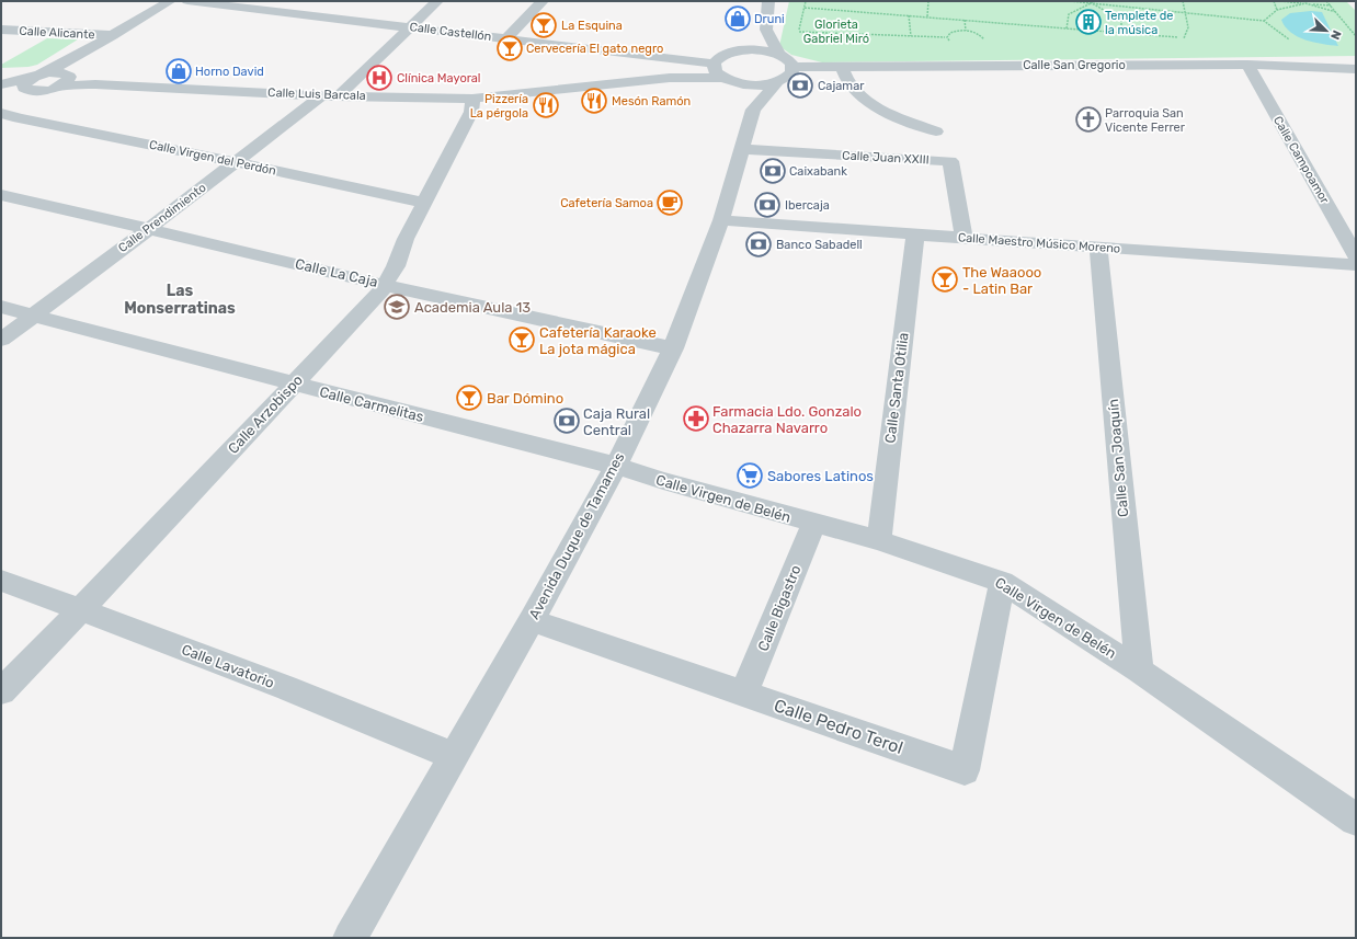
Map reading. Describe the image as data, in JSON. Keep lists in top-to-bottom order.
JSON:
{
  "streets": {
    "street": [
      "Calle Castellón",
      "Calle Alicante",
      "Calle San Gregorio",
      "Calle Luis Barcala",
      "Calle Virgen del Perdón",
      "Calle Juan XXIII",
      "Calle Campoamor",
      "Calle Prendimiento",
      "Calle Maestro Músico Moreno",
      "Calle La Caja",
      "Calle Santa Otilia",
      "Calle Carmelitas",
      "Calle Arzobispo",
      "Calle San Joaquín",
      "Calle Virgen de Belén",
      "Avenida Duque de Tamames",
      "Calle Bigastro",
      "Calle Lavatorio",
      "Calle Pedro Terol"
    ]
  },
  "crossings": [
    ["Calle Castellón", "Calle Luis Barcala"],
    ["Calle Castellón", "Calle Prendimiento"],
    ["Calle San Gregorio", "Calle Campoamor"],
    ["Calle San Gregorio", "Avenida Duque de Tamames"],
    ["Calle Luis Barcala", "Calle Prendimiento"],
    ["Calle Luis Barcala", "Calle Arzobispo"],
    ["Calle Virgen del Perdón", "Calle Prendimiento"],
    ["Calle Virgen del Perdón", "Calle Arzobispo"],
    ["Calle Juan XXIII", "Calle Maestro Músico Moreno"],
    ["Calle Juan XXIII", "Avenida Duque de Tamames"],
    ["Calle Prendimiento", "Calle La Caja"],
    ["Calle Prendimiento", "Calle Carmelitas"],
    ["Calle Maestro Músico Moreno", "Calle Santa Otilia"],
    ["Calle Maestro Músico Moreno", "Calle San Joaquín"],
    ["Calle Maestro Músico Moreno", "Avenida Duque de Tamames"],
    ["Calle La Caja", "Calle Arzobispo"],
    ["Calle La Caja", "Avenida Duque de Tamames"],
    ["Calle Santa Otilia", "Calle Virgen de Belén"],
    ["Calle Carmelitas", "Calle Arzobispo"],
    ["Calle Carmelitas", "Calle Virgen de Belén"],
    ["Calle Carmelitas", "Avenida Duque de Tamames"],
    ["Calle Arzobispo", "Calle Lavatorio"],
    ["Calle San Joaquín", "Calle Virgen de Belén"],
    ["Calle Virgen de Belén", "Avenida Duque de Tamames"],
    ["Calle Virgen de Belén", "Calle Bigastro"],
    ["Calle Virgen de Belén", "Calle Pedro Terol"],
    ["Avenida Duque de Tamames", "Calle Lavatorio"],
    ["Avenida Duque de Tamames", "Calle Pedro Terol"],
    ["Calle Bigastro", "Calle Pedro Terol"]
  ],
  "districts": ["Las Monserratinas"],
  "parks": ["Glorieta Gabriel Miró"],
  "places": {
    "shop": ["Druni", "Horno David"],
    "building": ["Templete de la música"],
    "bar": [
      "La Esquina",
      "Cervecería El gato negro",
      "The Waaooo - Latin Bar",
      "Cafetería Karaoke La jota mágica",
      "Bar Dómino"
    ],
    "hospital": ["Clínica Mayoral"],
    "bank": [
      "Cajamar",
      "Caixabank",
      "Ibercaja",
      "Banco Sabadell",
      "Caja Rural Central"
    ],
    "restaurant": ["Mesón Ramón", "Pizzería La pérgola"],
    "church": ["Parroquia San Vicente Ferrer"],
    "cafe": ["Cafetería Samoa"],
    "school or university": ["Academia Aula 13"],
    "pharmacy": ["Farmacia Ldo. Gonzalo Chazarra Navarro"],
    "supermarket": ["Sabores Latinos"]
  },
  "north": "bottom right"
}
